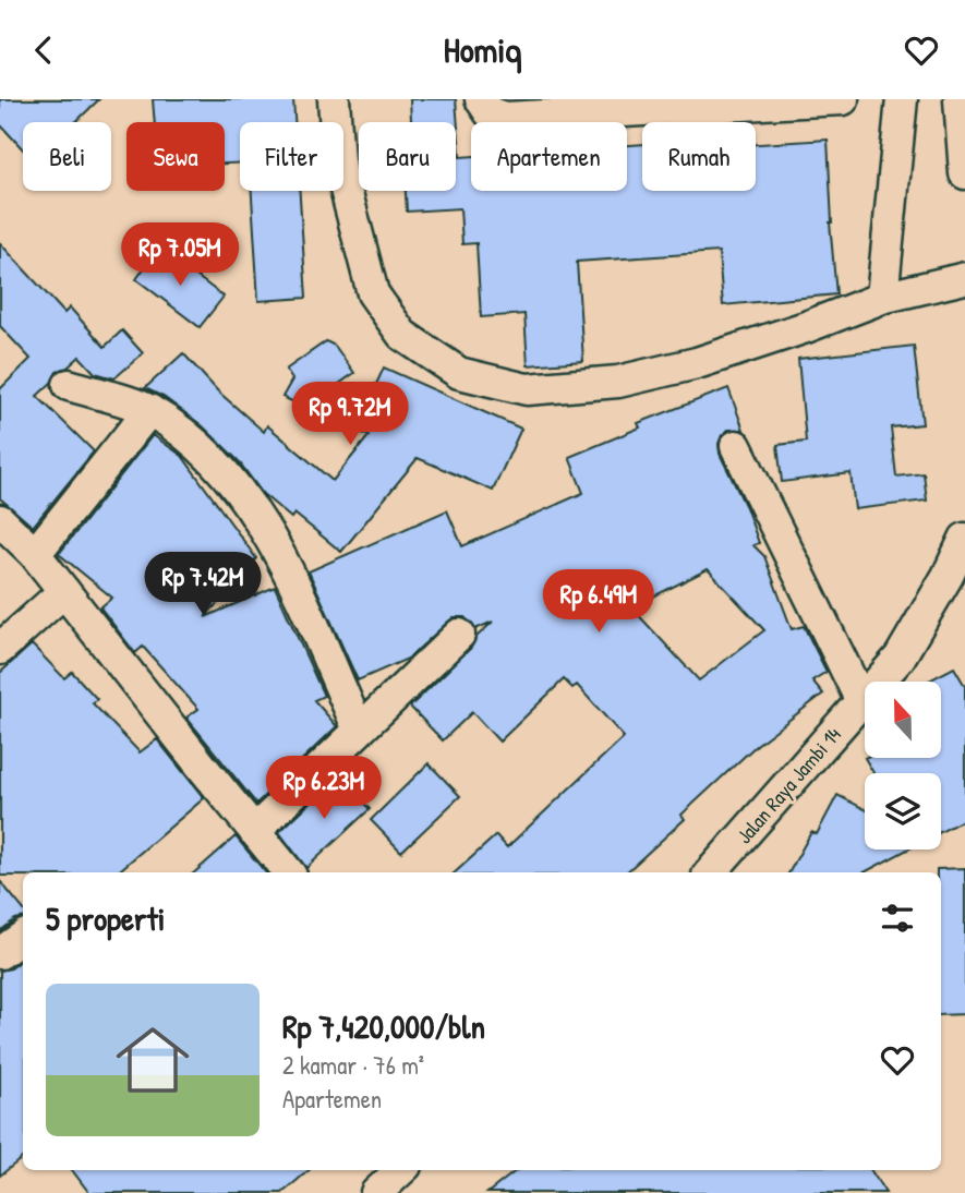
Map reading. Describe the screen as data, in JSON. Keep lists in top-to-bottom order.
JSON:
{
  "streets": {
    "street": ["Jalan Raya Jambi 14"]
  },
  "north": "top",
  "page": {
    "header": "Homiq",
    "chip": [
      "Beli",
      "Sewa",
      "Filter",
      "Baru",
      "Apartemen",
      "Rumah"
    ],
    "price": [
      "Rp 7.05M",
      "Rp 9.72M",
      "Rp 7.42M",
      "Rp 6.49M",
      "Rp 6.23M"
    ],
    "heading": "5 properti",
    "list": [
      {
        "name": "Rp 7,420,000/bln",
        "note": "2 kamar · 76 m² · Apartemen"
      }
    ]
  }
}
